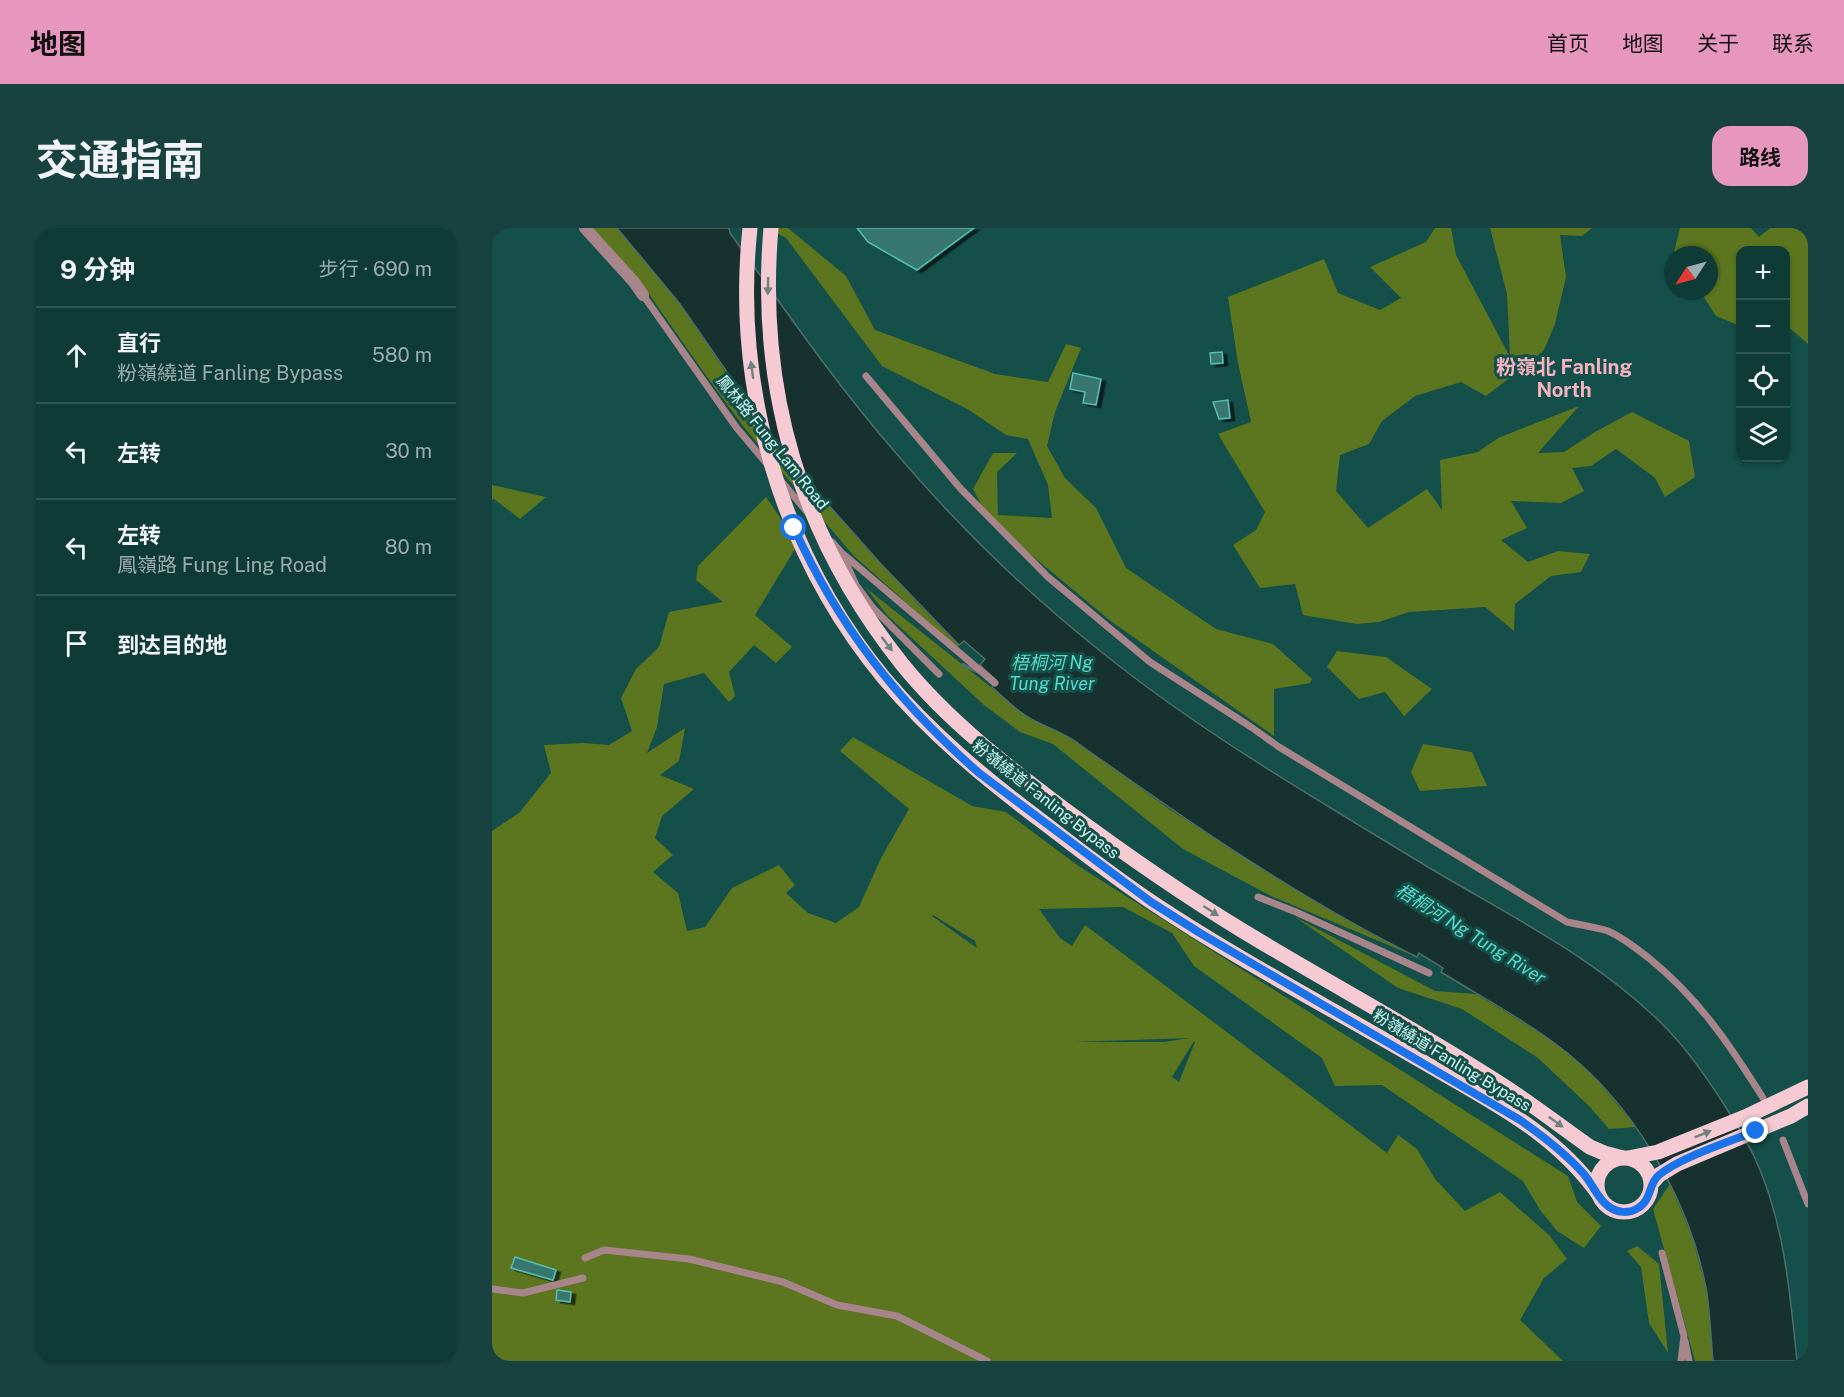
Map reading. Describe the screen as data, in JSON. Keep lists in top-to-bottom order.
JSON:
{
  "streets": {
    "main road": ["粉嶺繞道 Fanling Bypass"],
    "street": ["鳳林路 Fung Lam Road"]
  },
  "districts": ["粉嶺北 Fanling North"],
  "water": ["梧桐河 Ng Tung River"],
  "north": "bottom left",
  "page": {
    "header": "地图",
    "nav": [
      "首页",
      "地图",
      "关于",
      "联系"
    ],
    "title": "交通指南",
    "buttons": "路线",
    "heading": ["9 分钟", "步行 · 690 m"],
    "map_buttons": ["+", "−"],
    "list": [
      ["直行", "粉嶺繞道 Fanling Bypass", "580 m"],
      ["左转", "30 m"],
      ["左转", "鳳嶺路 Fung Ling Road", "80 m"],
      "到达目的地"
    ]
  }
}
